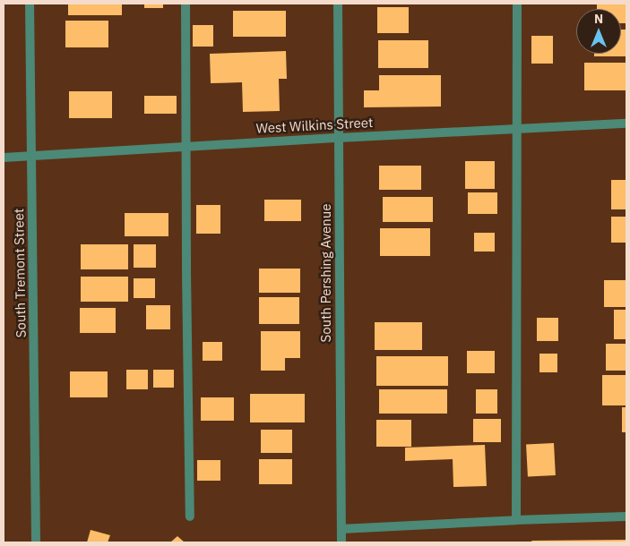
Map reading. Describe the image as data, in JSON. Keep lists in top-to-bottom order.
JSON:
{
  "streets": {
    "street": ["West Wilkins Street", "South Tremont Street", "South Pershing Avenue"]
  },
  "crossings": [
    ["West Wilkins Street", "South Tremont Street"],
    ["West Wilkins Street", "South Pershing Avenue"]
  ],
  "north": "top"
}
